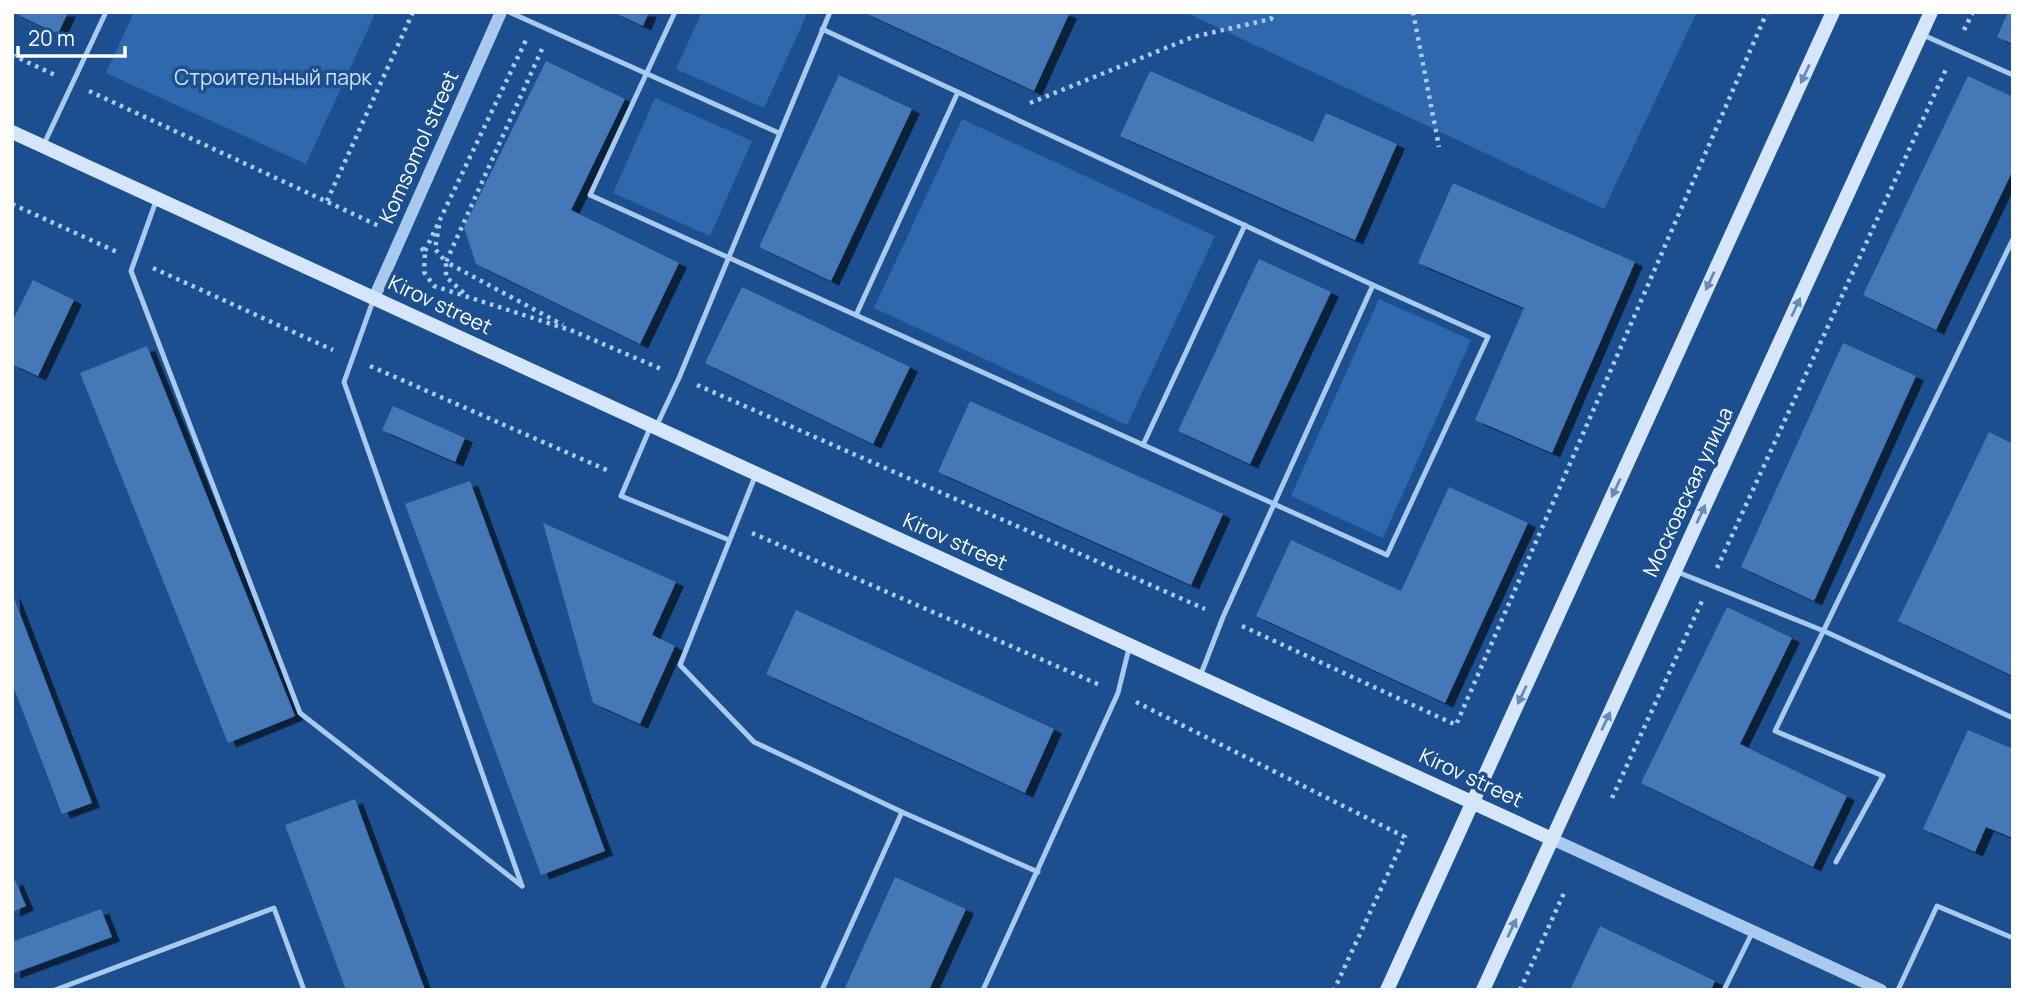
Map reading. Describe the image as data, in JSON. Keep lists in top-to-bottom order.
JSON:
{
  "streets": {
    "main road": ["Kirov street", "Московская улица"],
    "street": ["Komsomol street"]
  },
  "crossings": [
    ["Komsomol street", "Kirov street"],
    ["Kirov street", "Московская улица"]
  ],
  "parks": ["Строительный парк"],
  "scale_bar": "20 m"
}
